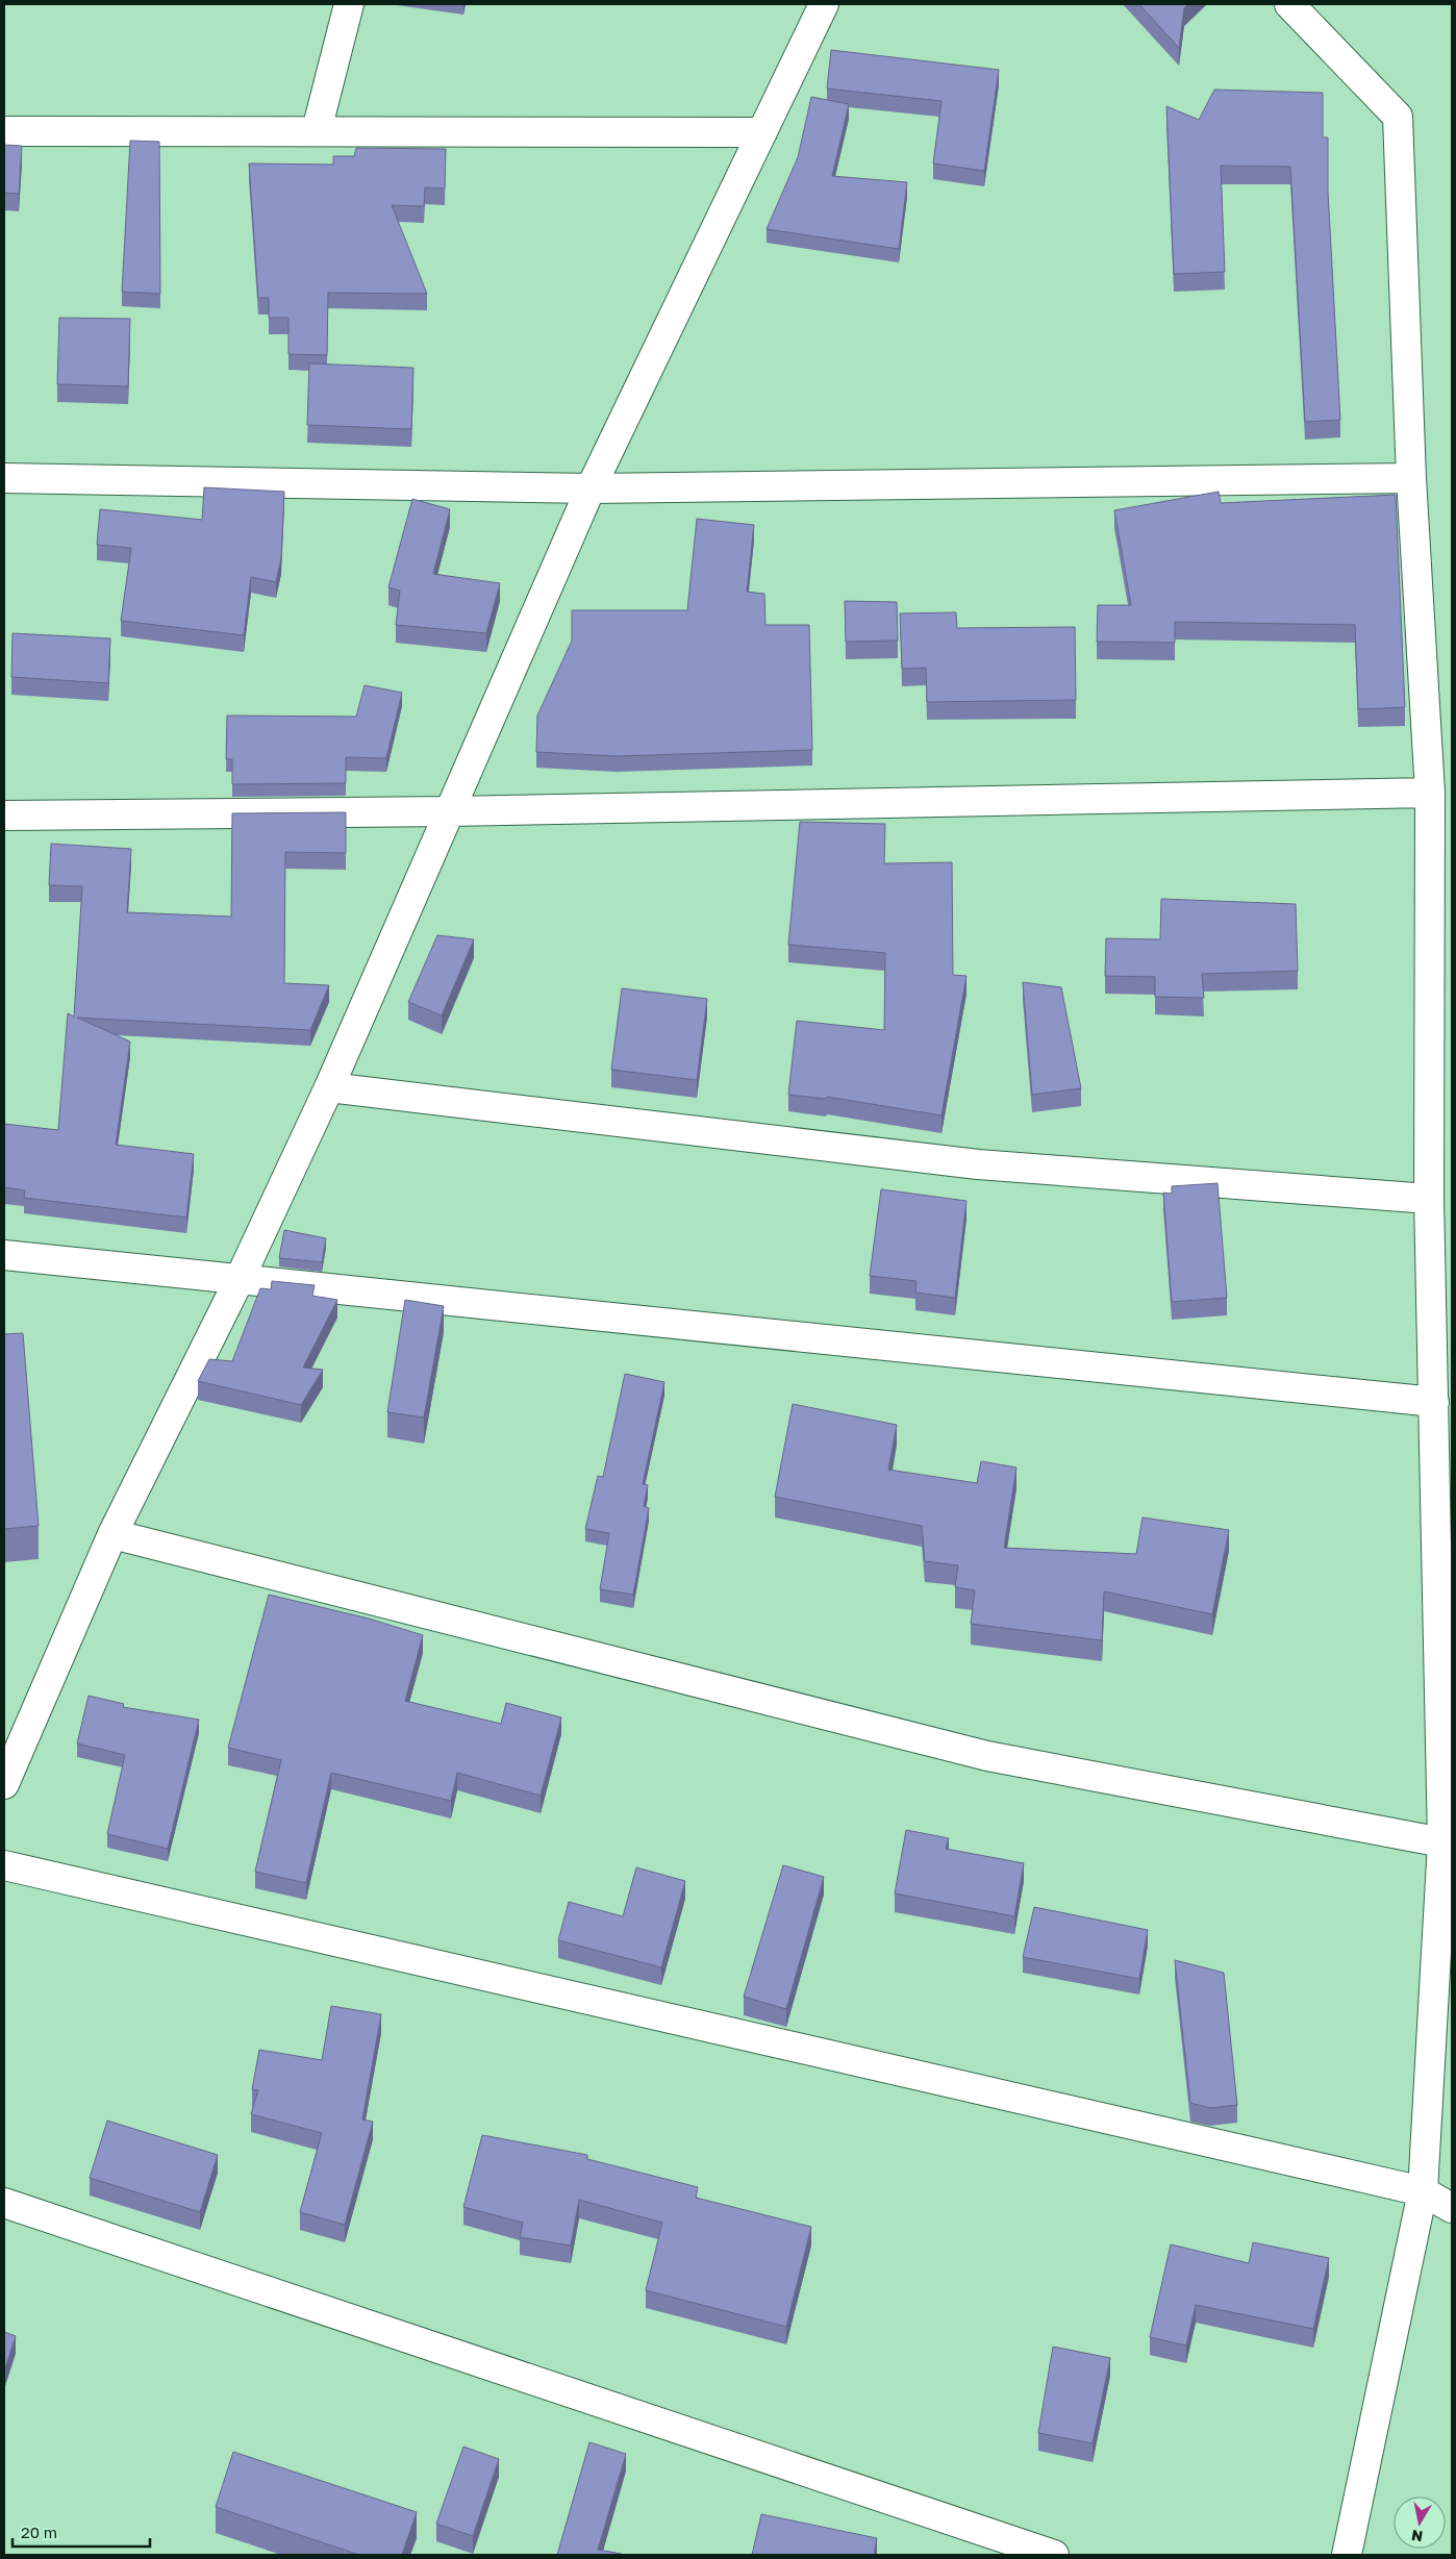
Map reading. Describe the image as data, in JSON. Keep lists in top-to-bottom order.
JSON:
{
  "scale_bar": "20 m",
  "north": "bottom"
}
